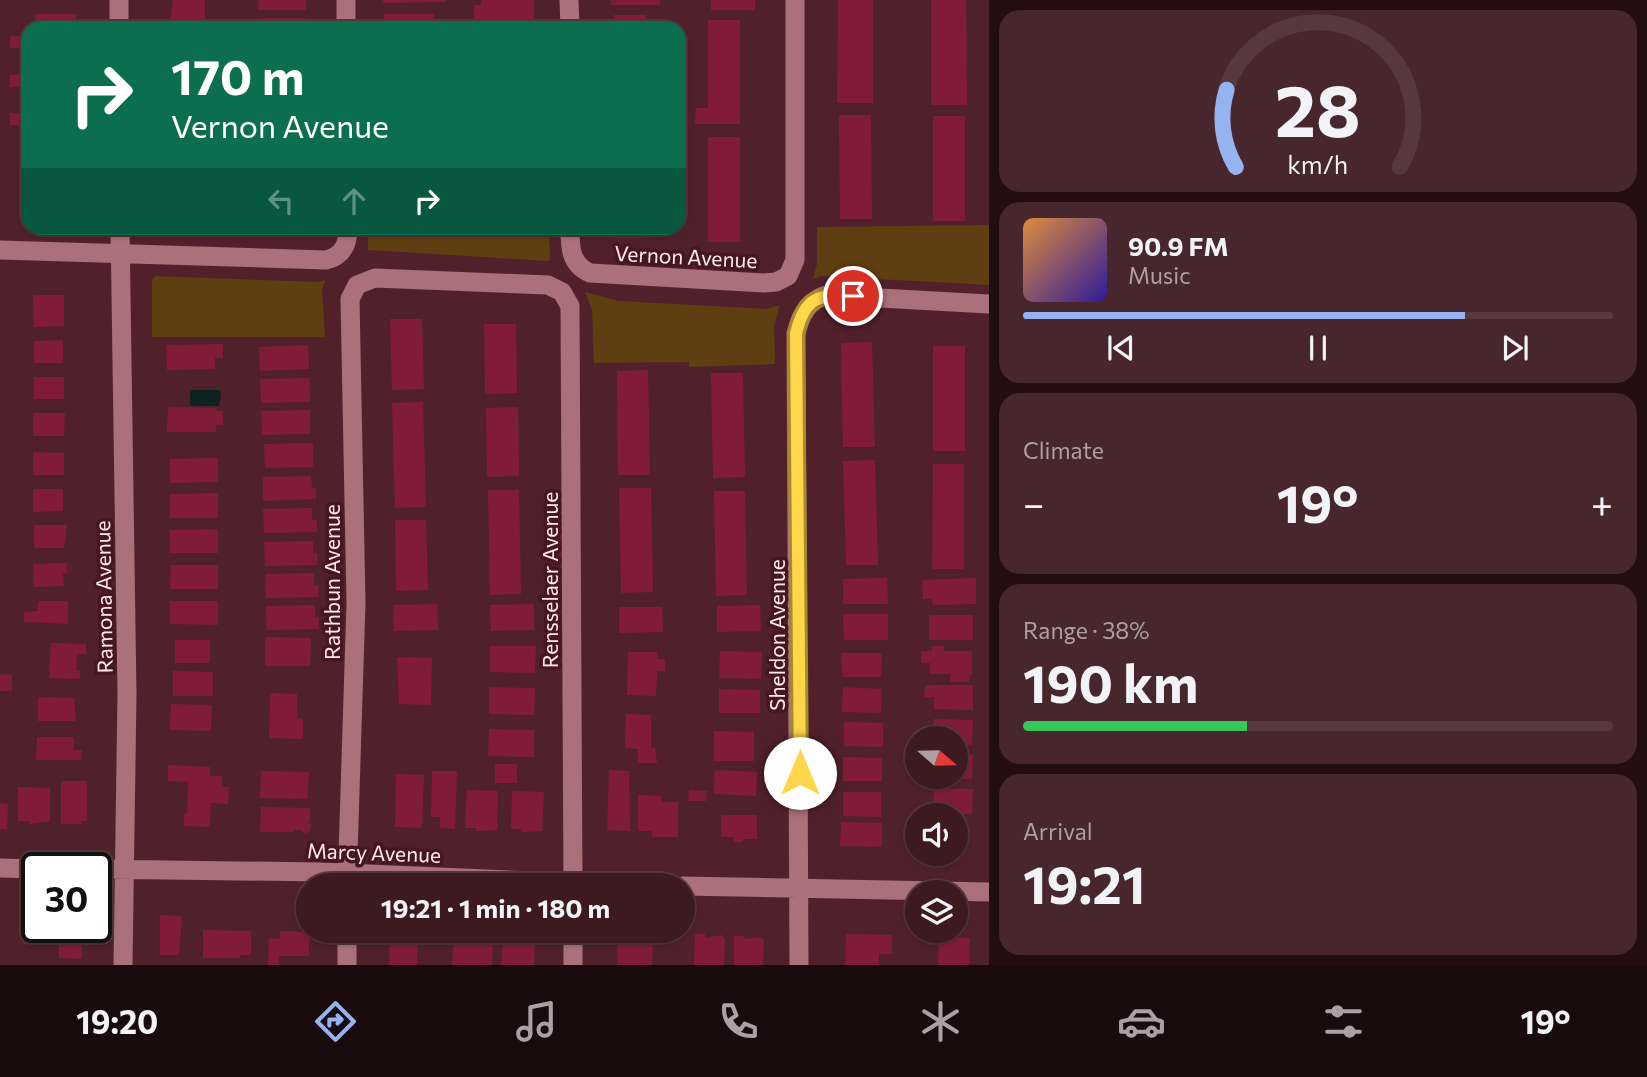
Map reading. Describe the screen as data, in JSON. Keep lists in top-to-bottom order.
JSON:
{
  "streets": {
    "street": [
      "Vernon Avenue",
      "Rensselaer Avenue",
      "Rathbun Avenue",
      "Ramona Avenue",
      "Sheldon Avenue",
      "Marcy Avenue"
    ]
  },
  "crossings": [
    ["Rensselaer Avenue", "Rathbun Avenue"],
    ["Ramona Avenue", "Marcy Avenue"]
  ],
  "north": "right",
  "page": {
    "turn": ["170 m", "Vernon Avenue"],
    "song": ["90.9 FM", "Music"],
    "tile": [
      "Climate",
      ["Range · 38%", "190 km"],
      ["Arrival", "19:21"]
    ],
    "heat": ["−", "19°", "+"],
    "limit": "30",
    "trip": "19:21 · 1 min · 180 m",
    "tabs": ["19:20", "19°"],
    "gauge": ["28", "km/h"]
  }
}
